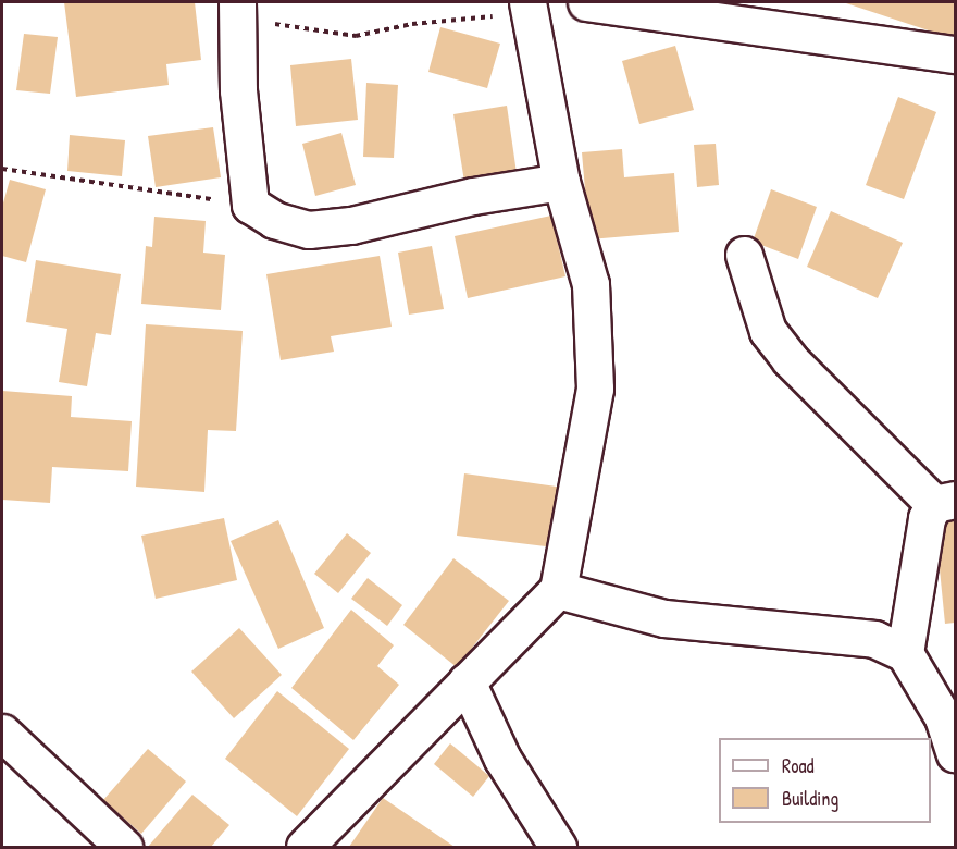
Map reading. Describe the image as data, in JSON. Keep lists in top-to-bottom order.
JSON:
{
  "legend": ["Road", "Building"]
}
